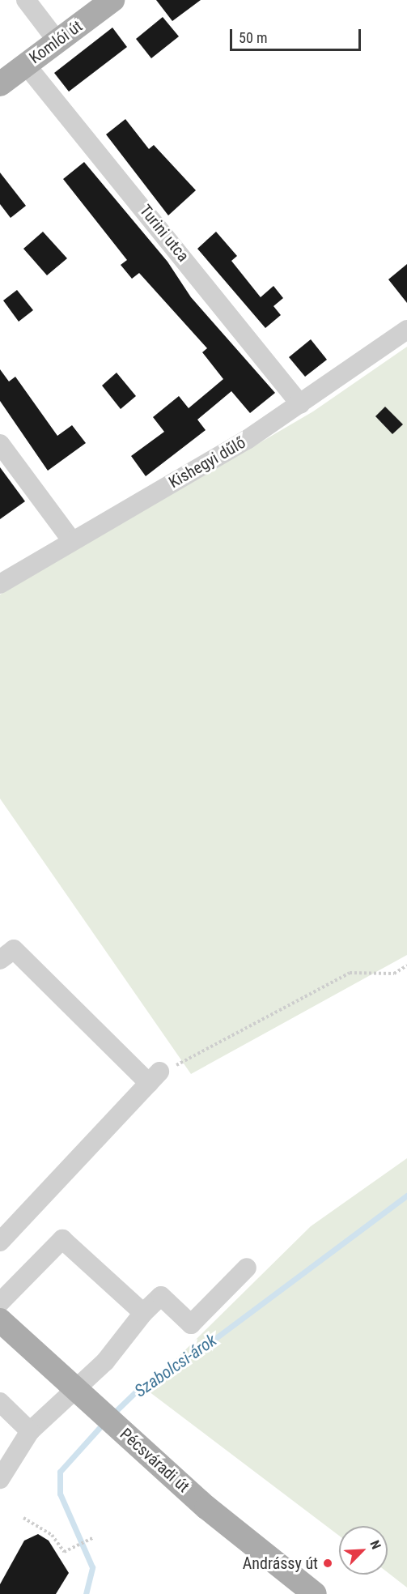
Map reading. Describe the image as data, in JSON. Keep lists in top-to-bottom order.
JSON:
{
  "streets": {
    "main road": ["Komlói út", "Pécsváradi út"],
    "street": ["Turini utca", "Kishegyi dűlő"]
  },
  "crossings": [
    ["Komlói út", "Turini utca"],
    ["Turini utca", "Kishegyi dűlő"]
  ],
  "water": ["Szabolcsi-árok"],
  "places": ["Andrássy út"],
  "scale_bar": "50 m",
  "north": "top right"
}
